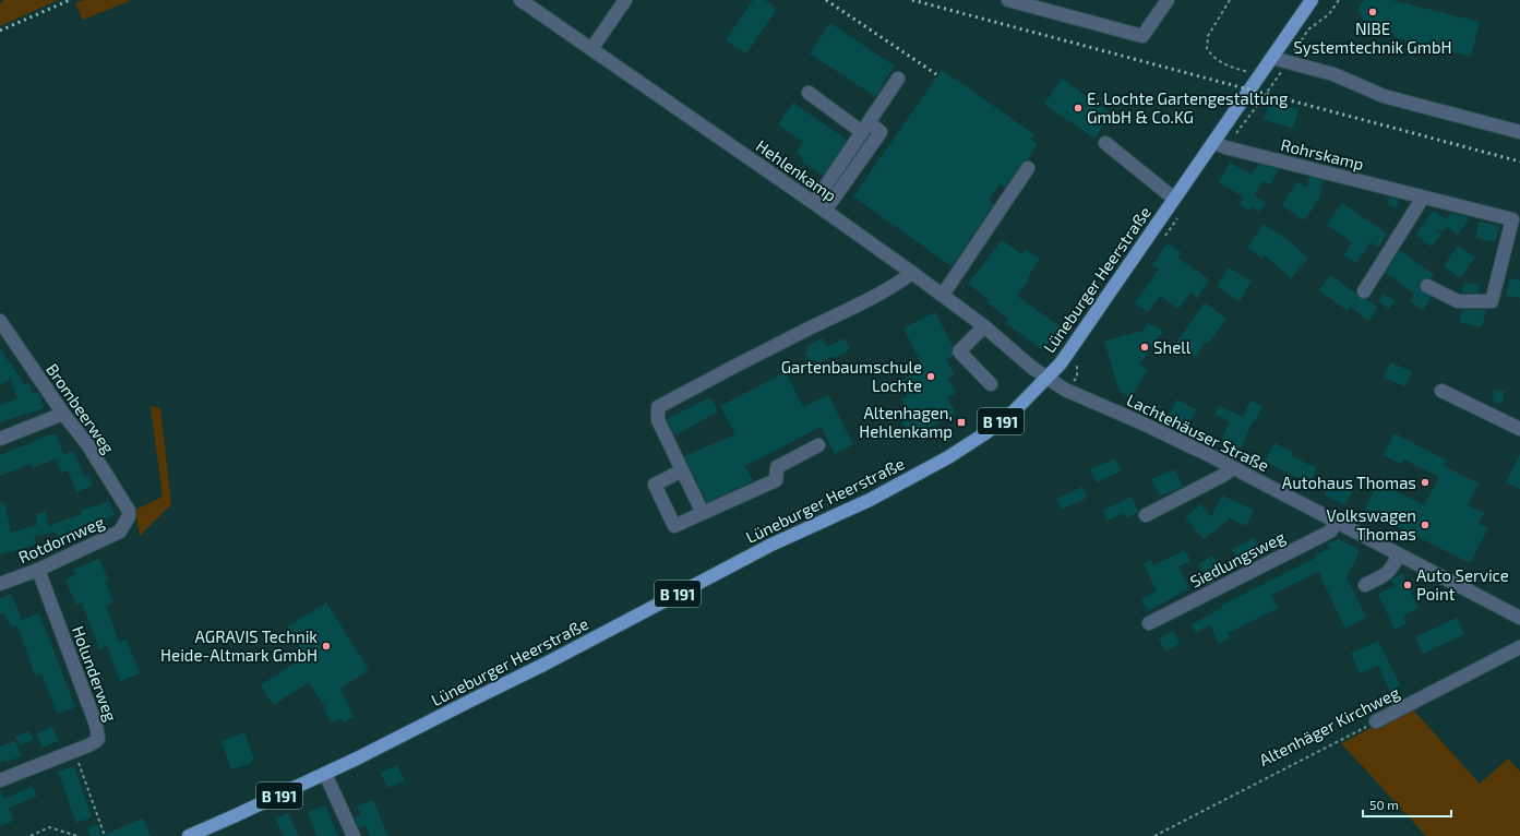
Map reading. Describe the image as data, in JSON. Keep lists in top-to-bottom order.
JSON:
{
  "streets": {
    "main road": ["Lüneburger Heerstraße", "B 191"],
    "street": [
      "Rohrskamp",
      "Hehlenkamp",
      "Brombeerweg",
      "Lachtehäuser Straße",
      "Rotdornweg",
      "Siedlungsweg",
      "Holunderweg",
      "Altenhäger Kirchweg"
    ]
  },
  "crossings": [
    ["Rohrskamp", "Lüneburger Heerstraße"],
    ["Hehlenkamp", "Lüneburger Heerstraße"],
    ["Hehlenkamp", "Lachtehäuser Straße"],
    ["Lüneburger Heerstraße", "Lachtehäuser Straße"],
    ["Brombeerweg", "Rotdornweg"],
    ["Lachtehäuser Straße", "Siedlungsweg"],
    ["Rotdornweg", "Holunderweg"]
  ],
  "places": {
    "other": [
      "NIBE Systemtechnik GmbH",
      "E. Lochte Gartengestaltung GmbH & Co.KG",
      "Shell",
      "Gartenbaumschule Lochte",
      "Autohaus Thomas",
      "Volkswagen Thomas",
      "Auto Service Point",
      "AGRAVIS Technik Heide-Altmark GmbH"
    ],
    "transit": ["Altenhagen, Hehlenkamp"]
  },
  "scale_bar": "50 m"
}
